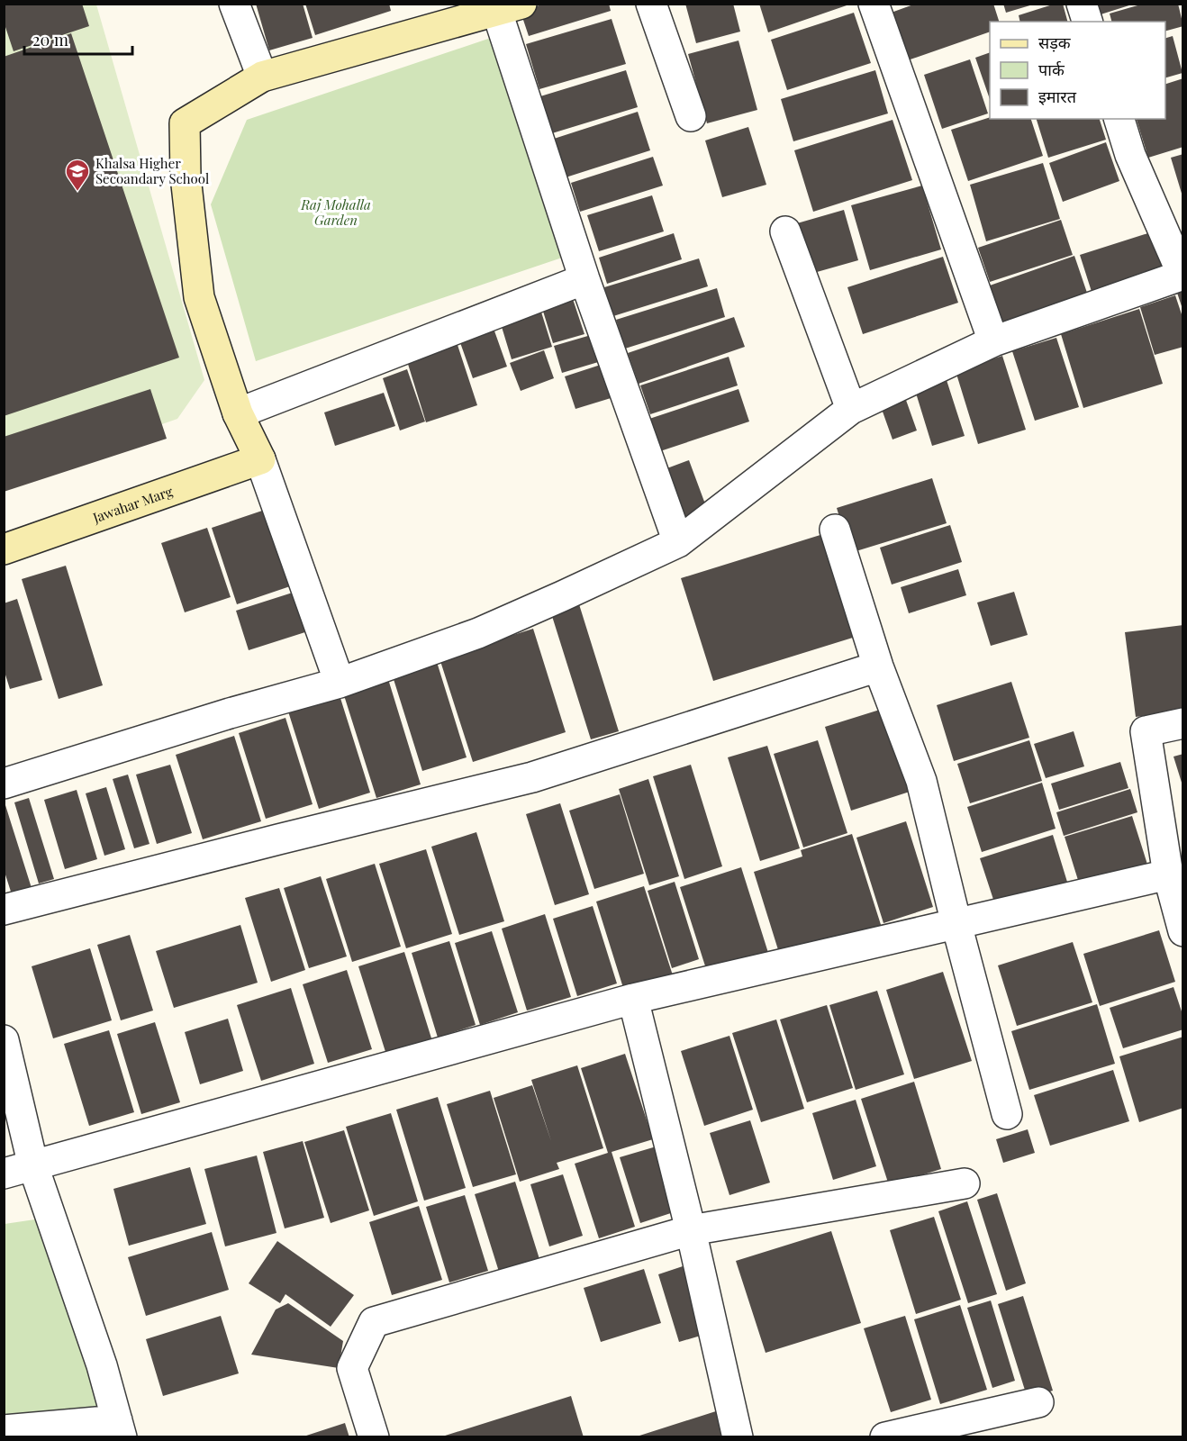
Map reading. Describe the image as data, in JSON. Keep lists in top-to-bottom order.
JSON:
{
  "streets": {
    "street": ["Jawahar Marg"]
  },
  "parks": ["Raj Mohalla Garden"],
  "places": {
    "school or university": ["Khalsa Higher Secoandary School"]
  },
  "legend": ["सड़क", "पार्क", "इमारत"],
  "scale_bar": "20 m"
}
